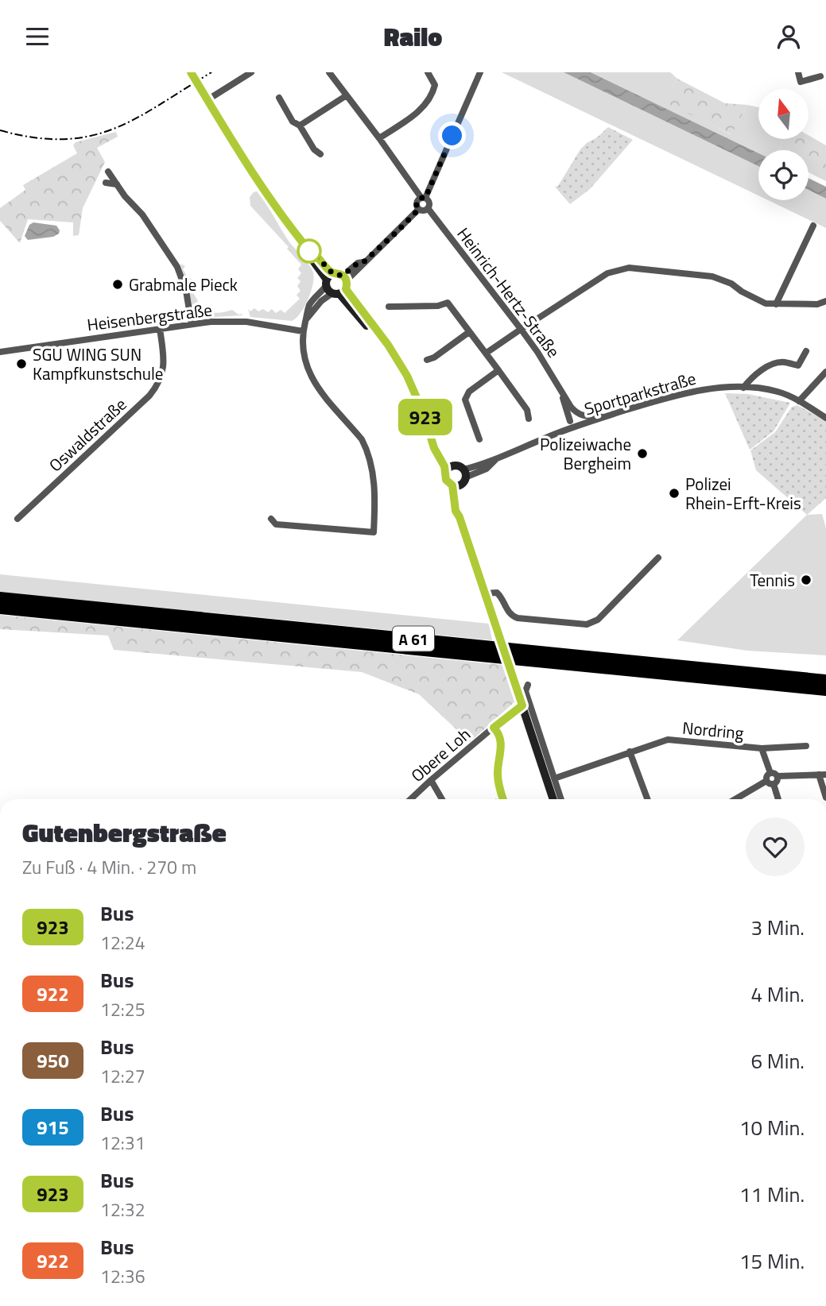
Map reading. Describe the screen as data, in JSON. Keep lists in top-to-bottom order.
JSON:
{
  "streets": {
    "highway": ["A 61"],
    "street": [
      "Heinrich-Hertz-Straße",
      "Heisenbergstraße",
      "Sportparkstraße",
      "Oswaldstraße",
      "Nordring",
      "Obere Loh"
    ]
  },
  "crossings": [
    ["Heinrich-Hertz-Straße", "Sportparkstraße"],
    ["Heisenbergstraße", "Oswaldstraße"]
  ],
  "places": [
    "Grabmale Pieck",
    "SGU WING SUN Kampfkunstschule",
    "Polizeiwache Bergheim",
    "Polizei Rhein-Erft-Kreis",
    "Tennis"
  ],
  "lines": ["bus line 923"],
  "north": "top",
  "page": {
    "header": "Railo",
    "on_map": "923",
    "heading": ["Gutenbergstraße", "Zu Fuß · 4 Min. · 270 m"],
    "list": [
      {
        "mark": "923",
        "name": "Bus",
        "note": "12:24",
        "value": "3 Min."
      },
      {
        "mark": "922",
        "name": "Bus",
        "note": "12:25",
        "value": "4 Min."
      },
      {
        "mark": "950",
        "name": "Bus",
        "note": "12:27",
        "value": "6 Min."
      },
      {
        "mark": "915",
        "name": "Bus",
        "note": "12:31",
        "value": "10 Min."
      },
      {
        "mark": "923",
        "name": "Bus",
        "note": "12:32",
        "value": "11 Min."
      },
      {
        "mark": "922",
        "name": "Bus",
        "note": "12:36",
        "value": "15 Min."
      }
    ]
  }
}
